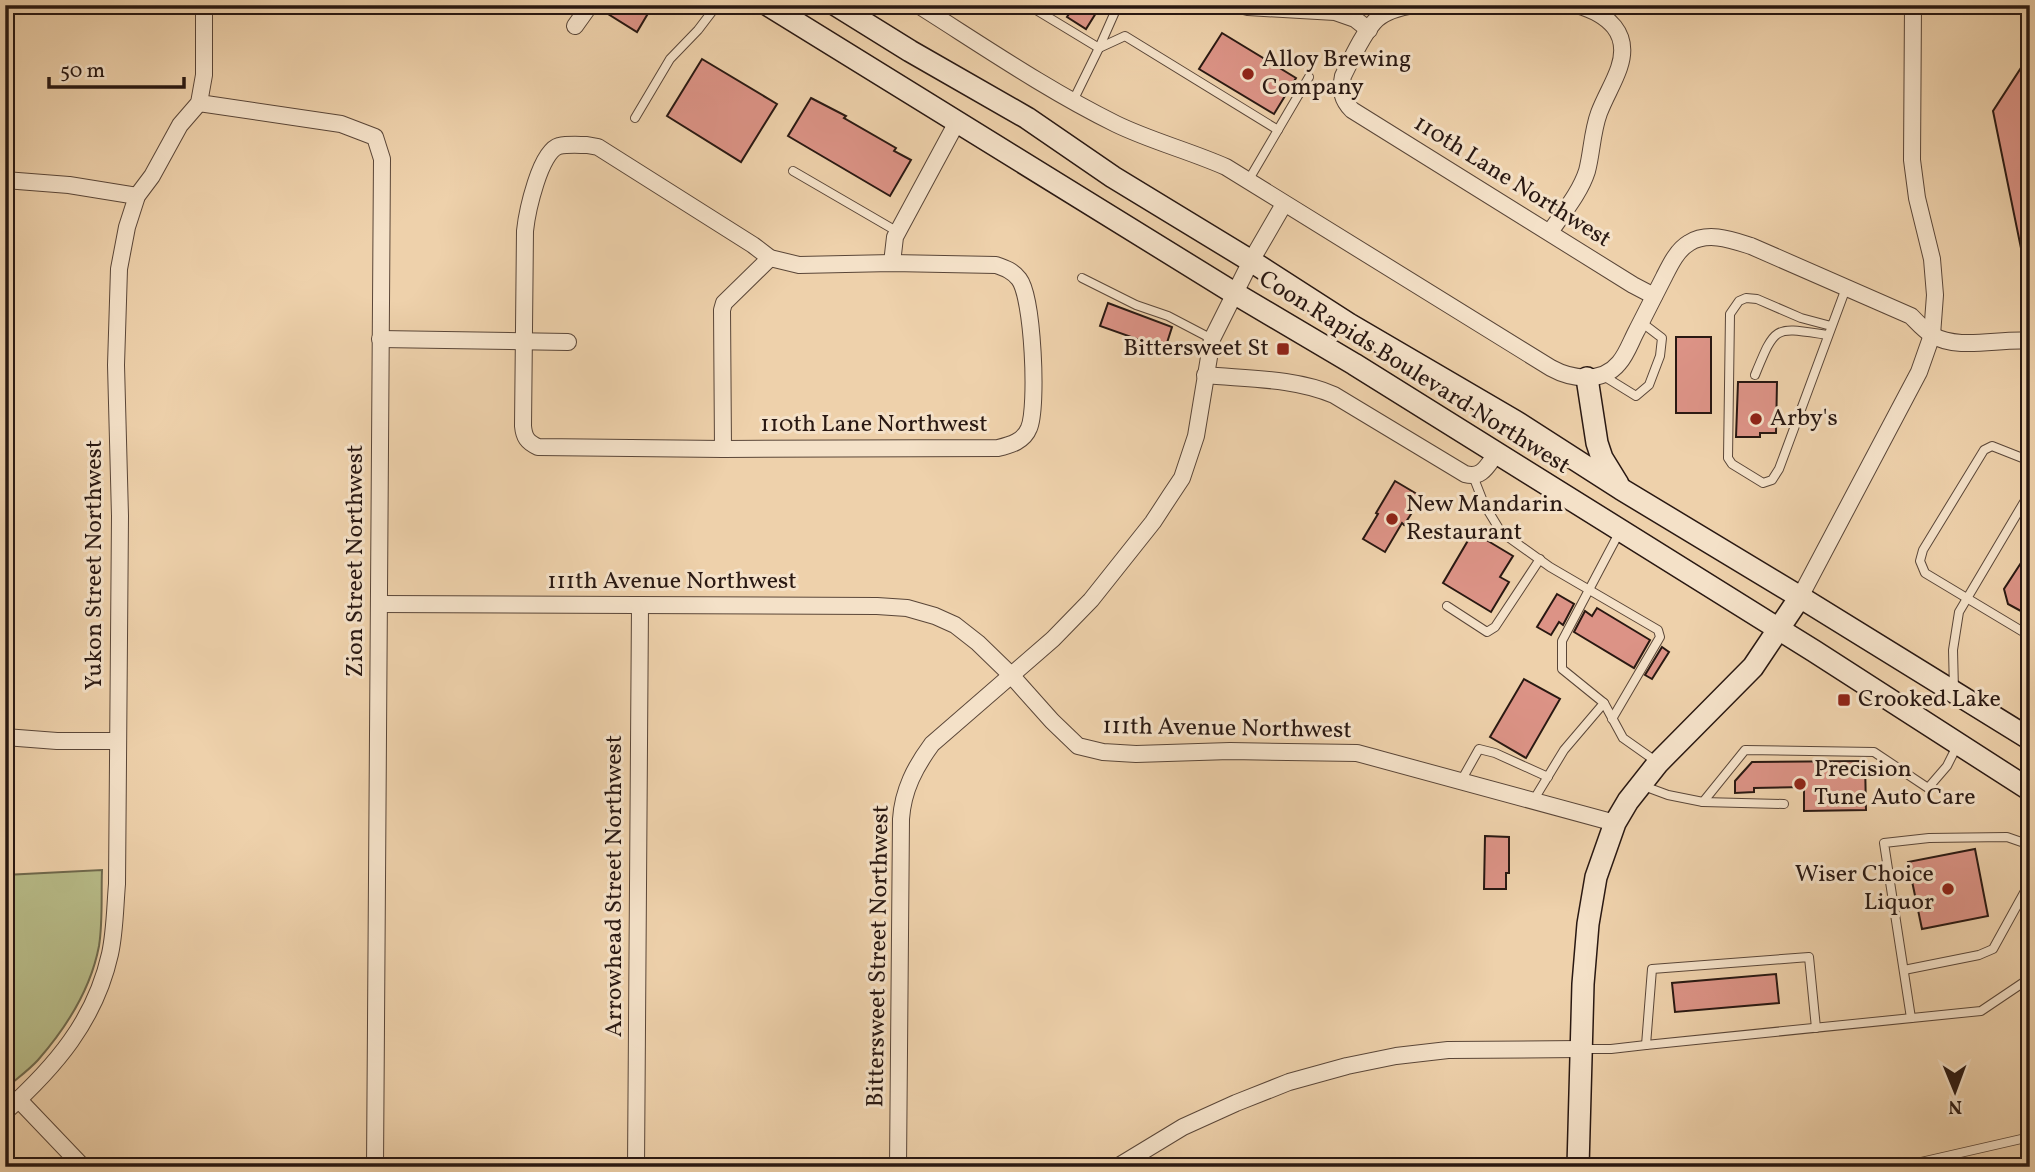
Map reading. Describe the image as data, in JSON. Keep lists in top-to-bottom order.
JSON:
{
  "streets": {
    "main road": ["Coon Rapids Boulevard Northwest"],
    "street": [
      "110th Lane Northwest",
      "Zion Street Northwest",
      "Yukon Street Northwest",
      "111th Avenue Northwest",
      "Arrowhead Street Northwest",
      "Bittersweet Street Northwest"
    ]
  },
  "crossings": [
    ["Coon Rapids Boulevard Northwest", "Bittersweet Street Northwest"],
    ["Zion Street Northwest", "Yukon Street Northwest"],
    ["Zion Street Northwest", "111th Avenue Northwest"],
    ["111th Avenue Northwest", "Arrowhead Street Northwest"],
    ["111th Avenue Northwest", "Bittersweet Street Northwest"]
  ],
  "places": {
    "other": [
      "Alloy Brewing Company",
      "Arby's",
      "New Mandarin Restaurant",
      "Precision Tune Auto Care",
      "Wiser Choice Liquor"
    ],
    "transit": ["Bittersweet St", "Crooked Lake"]
  },
  "scale_bar": "50 m",
  "north": "bottom"
}
